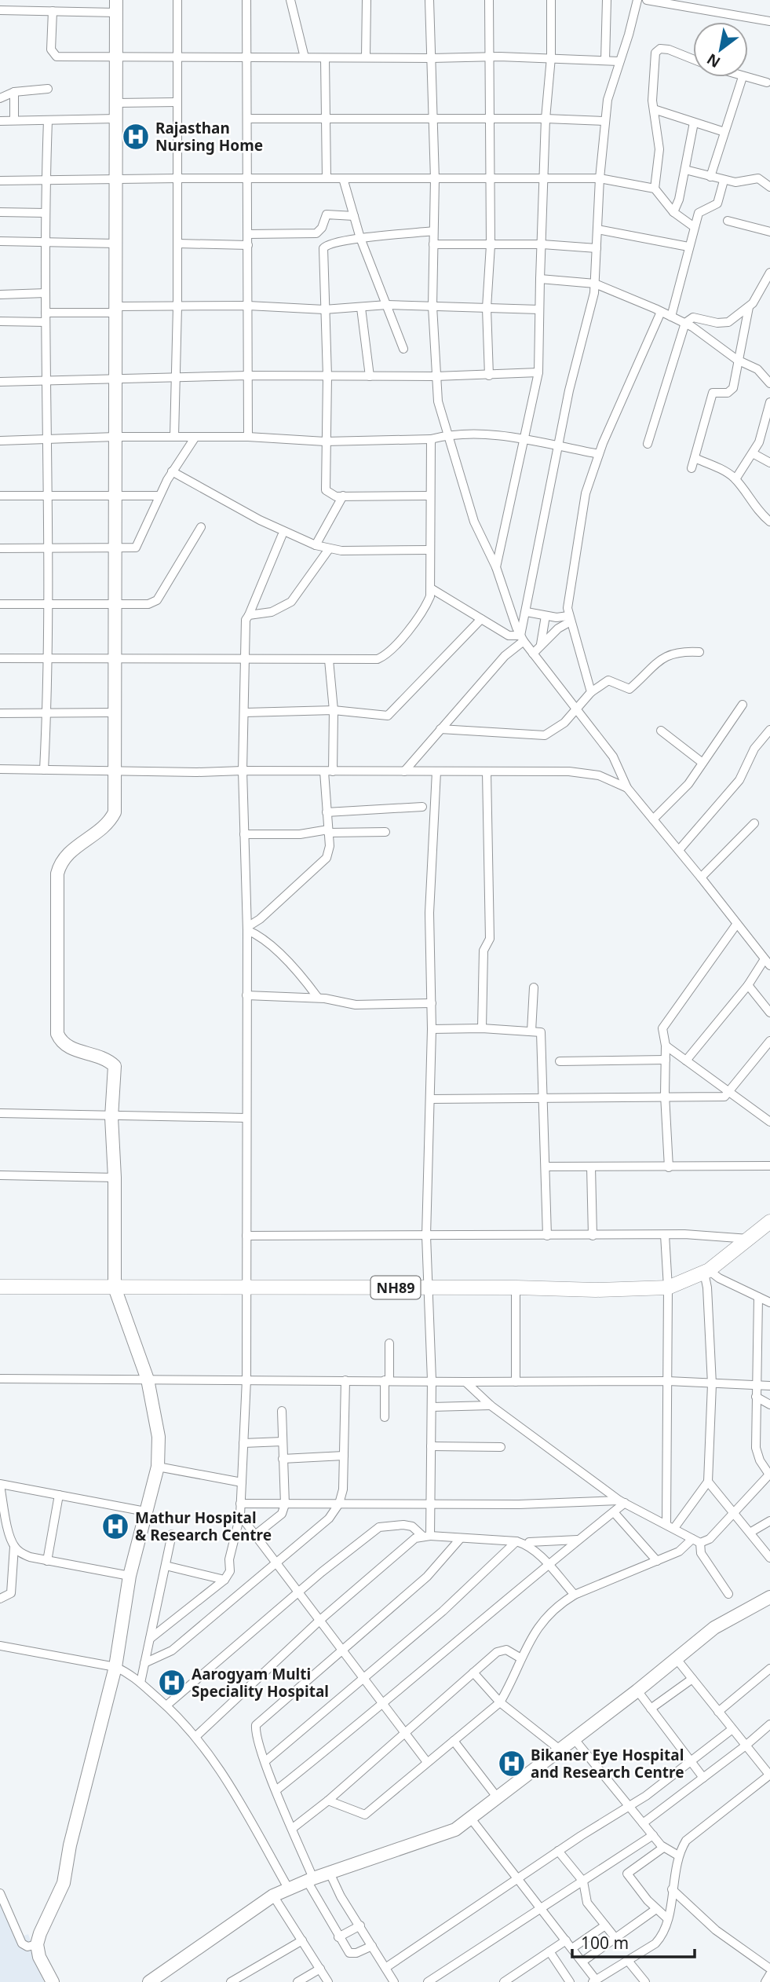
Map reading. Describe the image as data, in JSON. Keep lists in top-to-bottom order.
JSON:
{
  "streets": {
    "main road": ["NH89"]
  },
  "places": {
    "hospital": [
      "Rajasthan Nursing Home",
      "Mathur Hospital & Research Centre",
      "Aarogyam Multi Speciality Hospital",
      "Bikaner Eye Hospital and Research Centre"
    ]
  },
  "scale_bar": "100 m",
  "north": "bottom left"
}
